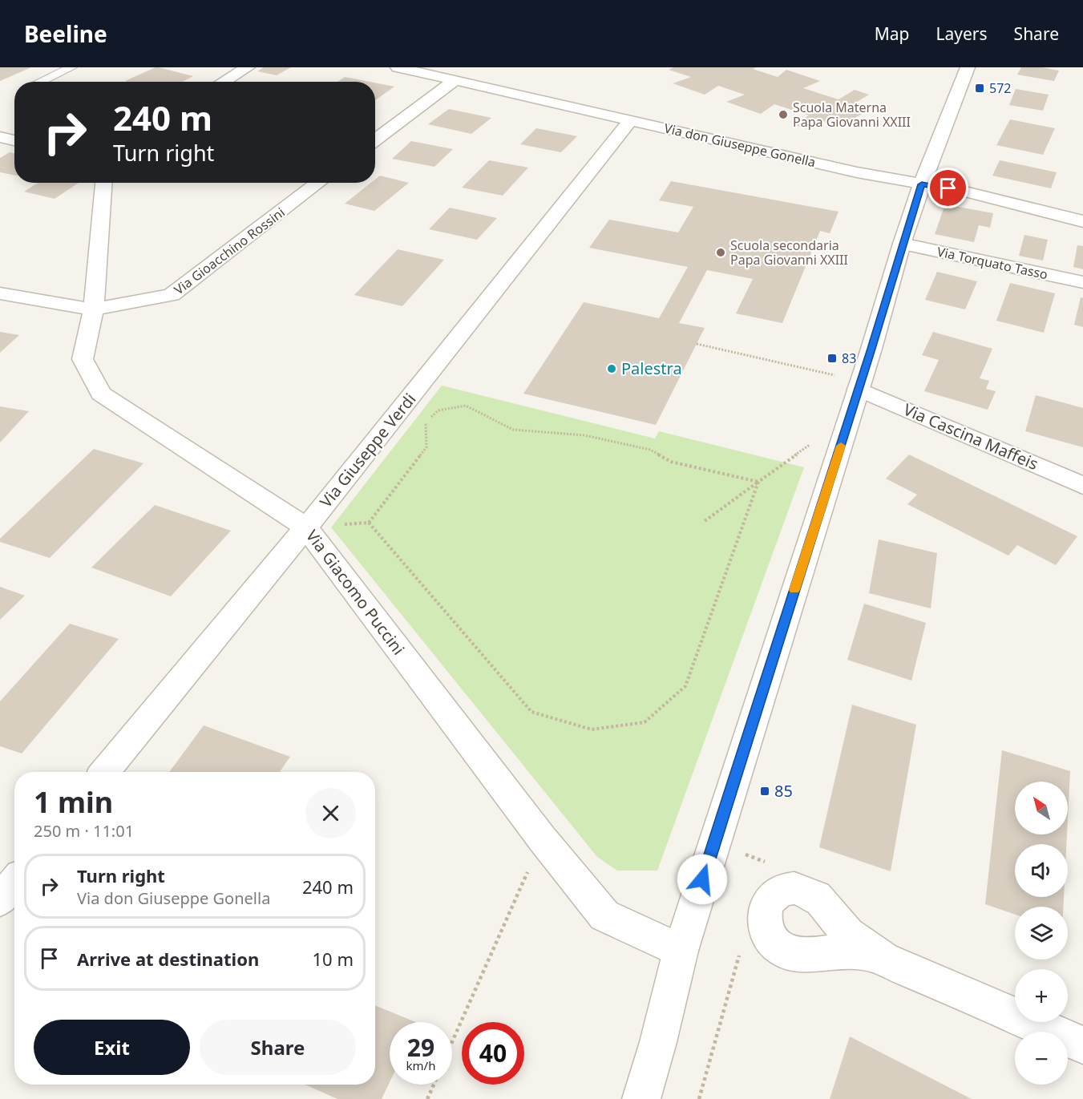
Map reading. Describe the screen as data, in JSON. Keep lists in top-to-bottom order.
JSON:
{
  "streets": {
    "street": [
      "Via don Giuseppe Gonella",
      "Via Gioacchino Rossini",
      "Via Torquato Tasso",
      "Via Cascina Maffeis",
      "Via Giuseppe Verdi",
      "Via Giacomo Puccini"
    ]
  },
  "crossings": [
    ["Via don Giuseppe Gonella", "Via Giuseppe Verdi"],
    ["Via Gioacchino Rossini", "Via Giacomo Puccini"],
    ["Via Giuseppe Verdi", "Via Giacomo Puccini"]
  ],
  "places": {
    "transit": ["572", "83", "85"],
    "other": ["Scuola Materna Papa Giovanni XXIII", "Scuola secondaria Papa Giovanni XXIII", "Palestra"]
  },
  "north": "top left",
  "page": {
    "header": "Beeline",
    "nav": ["Map", "Layers", "Share"],
    "turn": ["240 m", "Turn right"],
    "heading": ["1 min", "250 m · 11:01"],
    "map_buttons": ["+", "−"],
    "list": [
      {
        "name": "Turn right",
        "note": "Via don Giuseppe Gonella",
        "value": "240 m"
      },
      {
        "name": "Arrive at destination",
        "value": "10 m"
      }
    ],
    "buttons": ["Exit", "Share"],
    "speed": "29 km/h",
    "limit": "40"
  }
}
